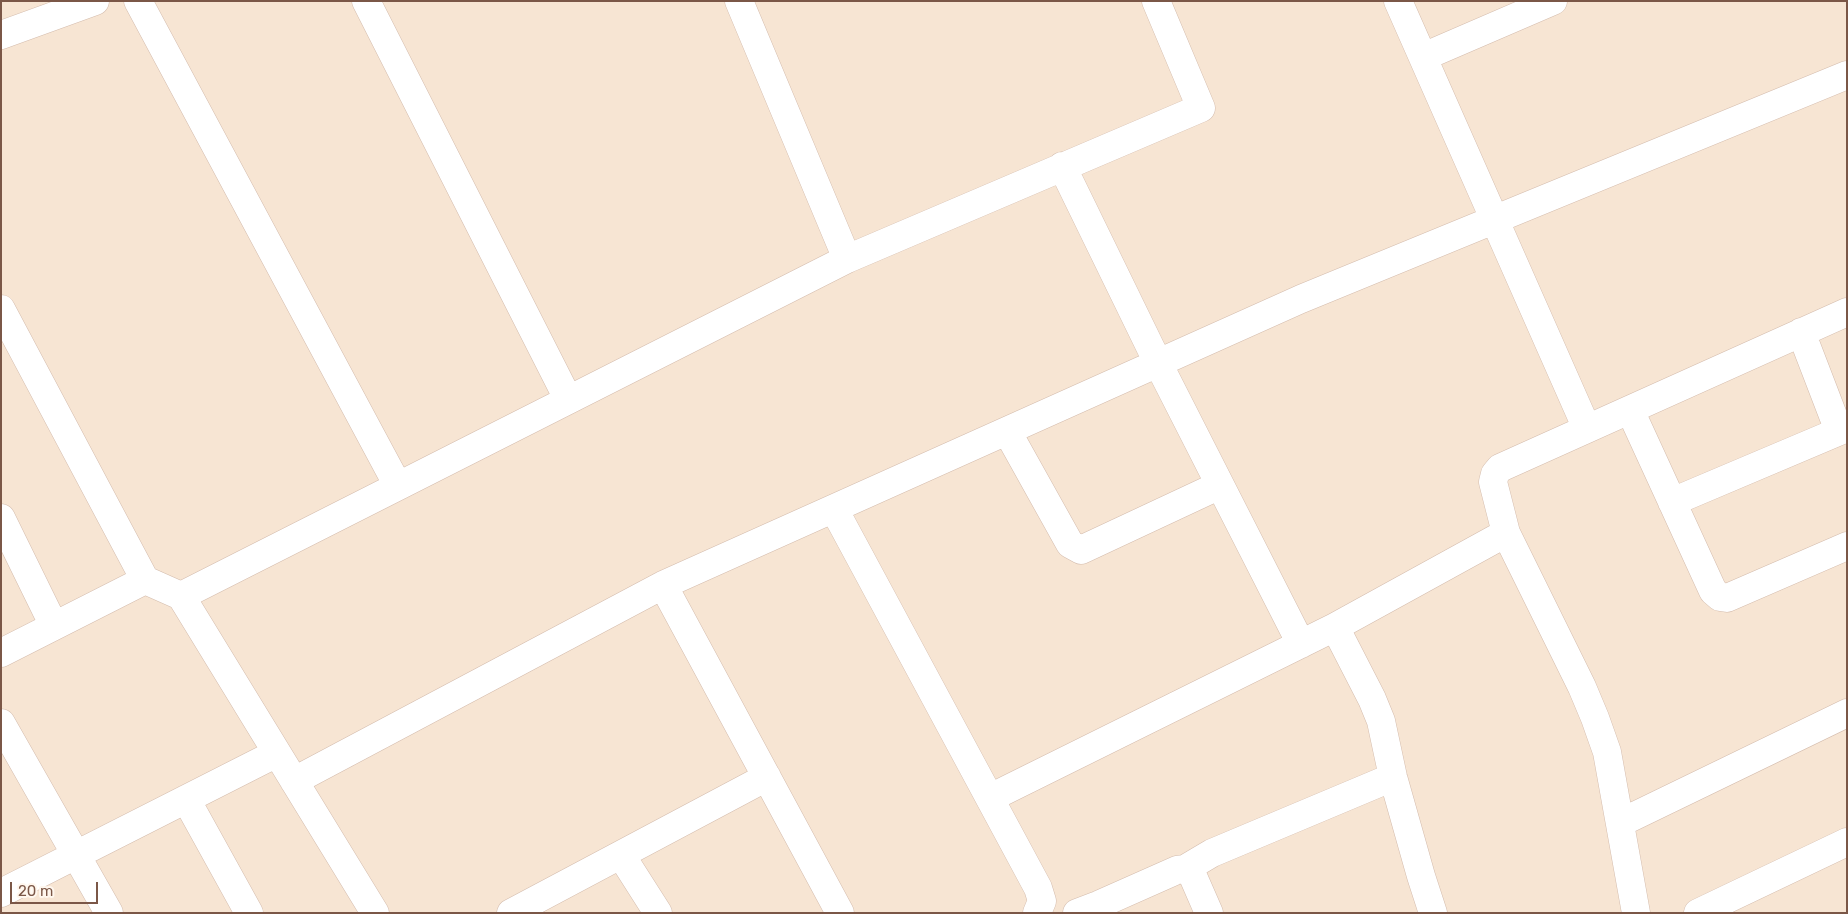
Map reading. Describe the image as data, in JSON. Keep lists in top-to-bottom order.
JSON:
{
  "scale_bar": "20 m"
}
